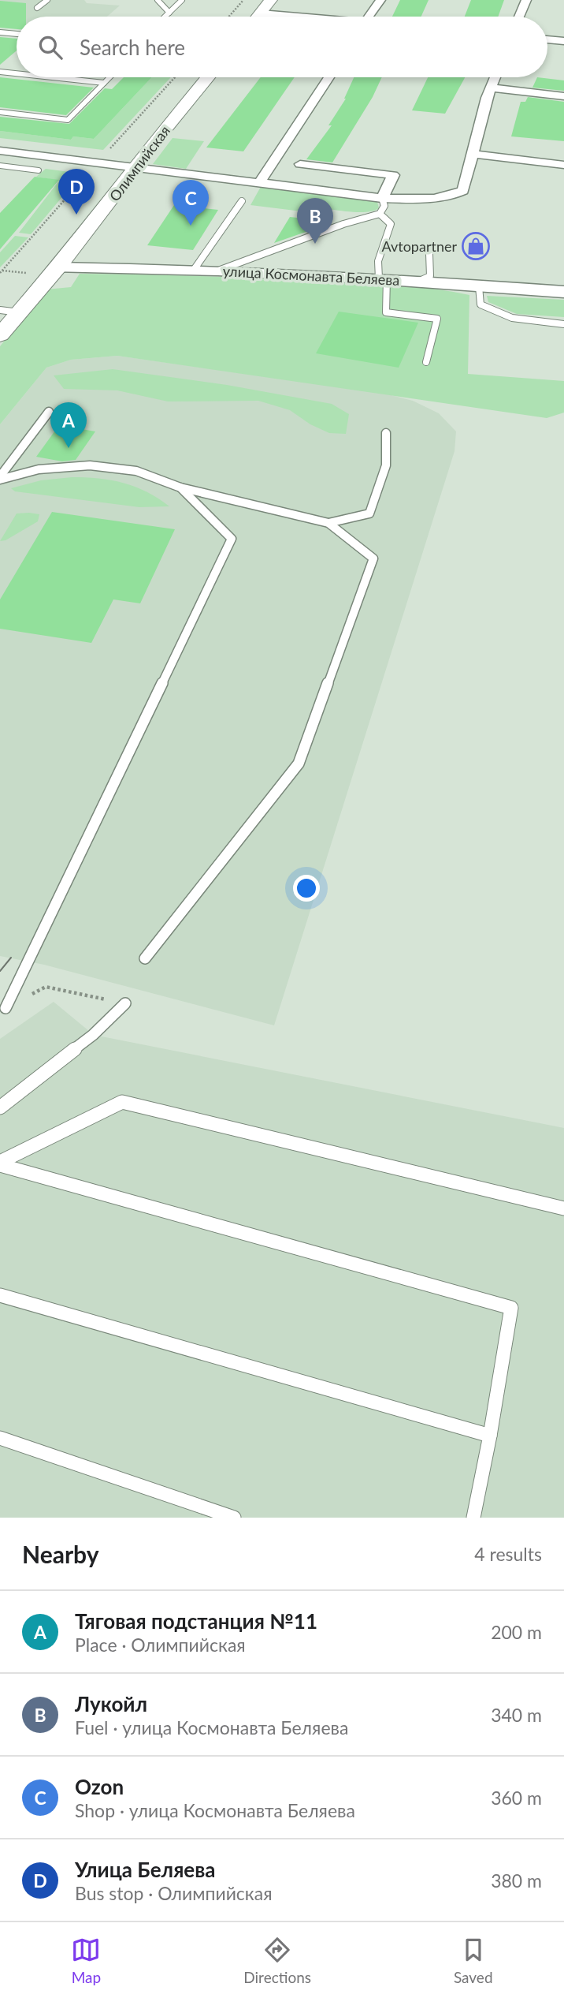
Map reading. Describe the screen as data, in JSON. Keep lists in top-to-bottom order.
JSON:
{
  "streets": {
    "main road": ["Олимпийская"],
    "street": ["улица Космонавта Беляева"]
  },
  "crossings": [
    ["Олимпийская", "улица Космонавта Беляева"]
  ],
  "places": {
    "shop": ["Avtopartner"]
  },
  "page": {
    "search": "Search here",
    "pins": [
      "D",
      "C",
      "B",
      "A"
    ],
    "heading": ["Nearby", "4 results"],
    "list": [
      {
        "mark": "A",
        "name": "Тяговая подстанция №11",
        "note": "Place · Олимпийская",
        "value": "200 m"
      },
      {
        "mark": "B",
        "name": "Лукойл",
        "note": "Fuel · улица Космонавта Беляева",
        "value": "340 m"
      },
      {
        "mark": "C",
        "name": "Ozon",
        "note": "Shop · улица Космонавта Беляева",
        "value": "360 m"
      },
      {
        "mark": "D",
        "name": "Улица Беляева",
        "note": "Bus stop · Олимпийская",
        "value": "380 m"
      }
    ],
    "nav": ["Map", "Directions", "Saved"]
  }
}
